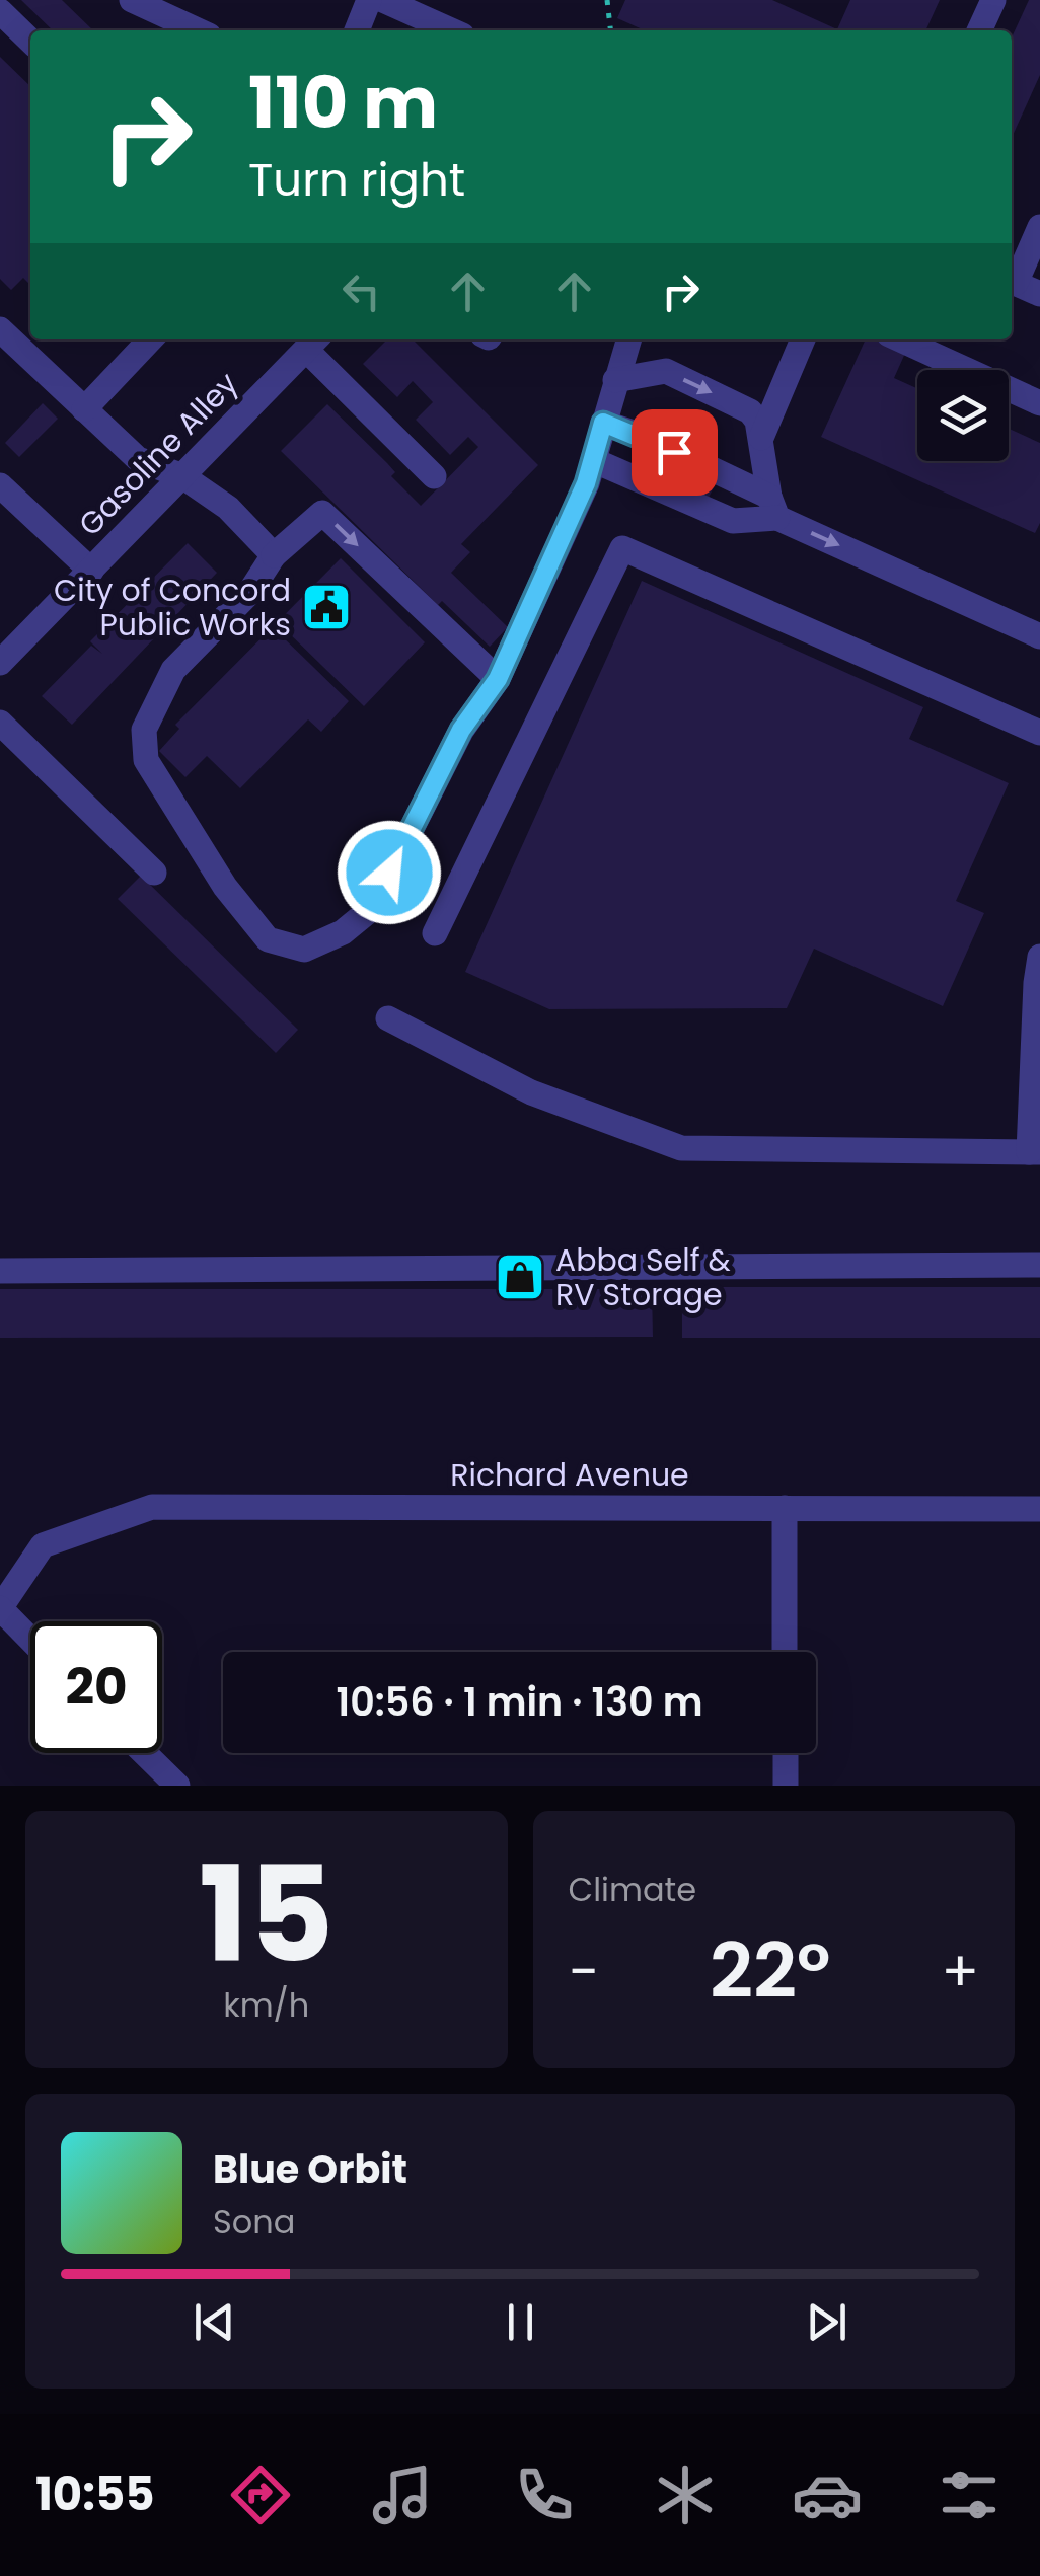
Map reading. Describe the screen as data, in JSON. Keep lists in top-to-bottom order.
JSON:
{
  "streets": {
    "street": ["Gasoline Alley", "Richard Avenue"]
  },
  "places": {
    "public building": ["City of Concord Public Works"],
    "shop": ["Abba Self & RV Storage"]
  },
  "page": {
    "turn": ["110 m", "Turn right"],
    "limit": "20",
    "trip": "10:56 · 1 min · 130 m",
    "tile": [
      ["15", "km/h"],
      "Climate"
    ],
    "heat": ["−", "22°", "+"],
    "song": ["Blue Orbit", "Sona"],
    "tabs": "10:55"
  }
}
